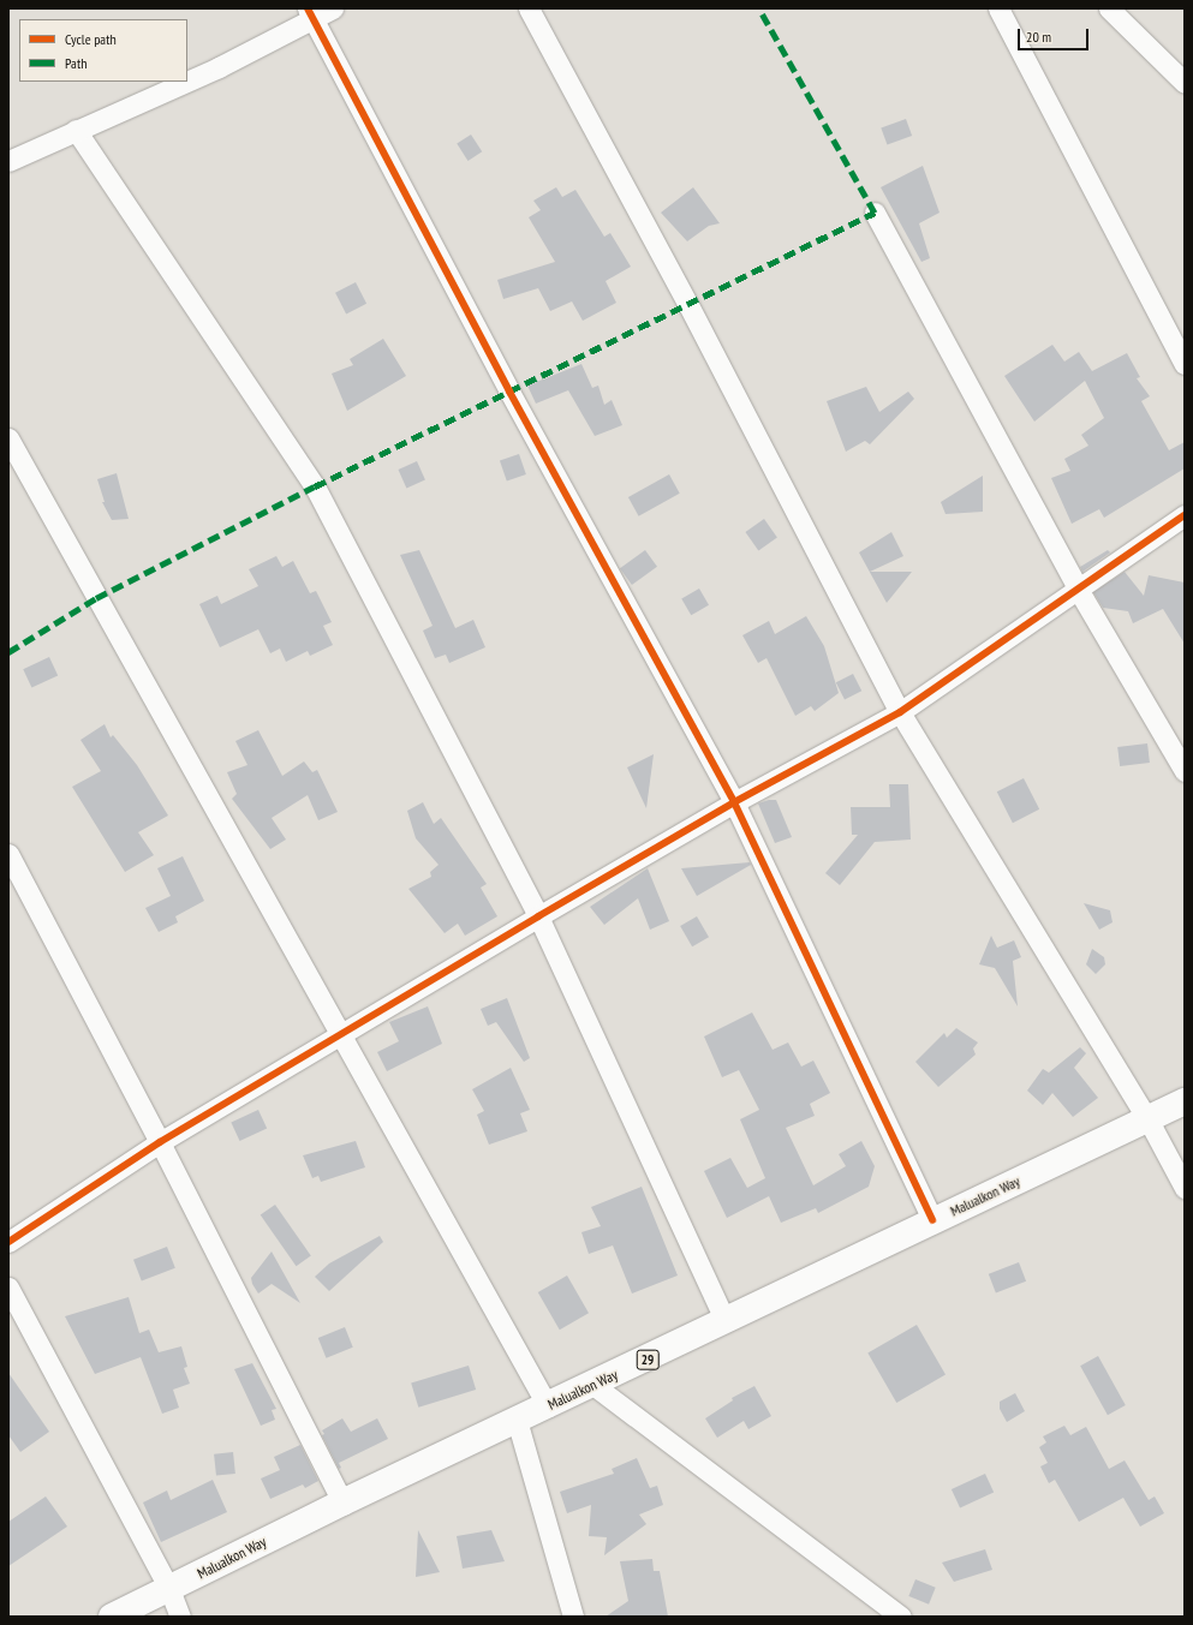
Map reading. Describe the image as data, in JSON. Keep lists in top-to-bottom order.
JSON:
{
  "streets": {
    "main road": ["Malualkon Way", "29"]
  },
  "legend": ["Cycle path", "Path"],
  "scale_bar": "20 m"
}
